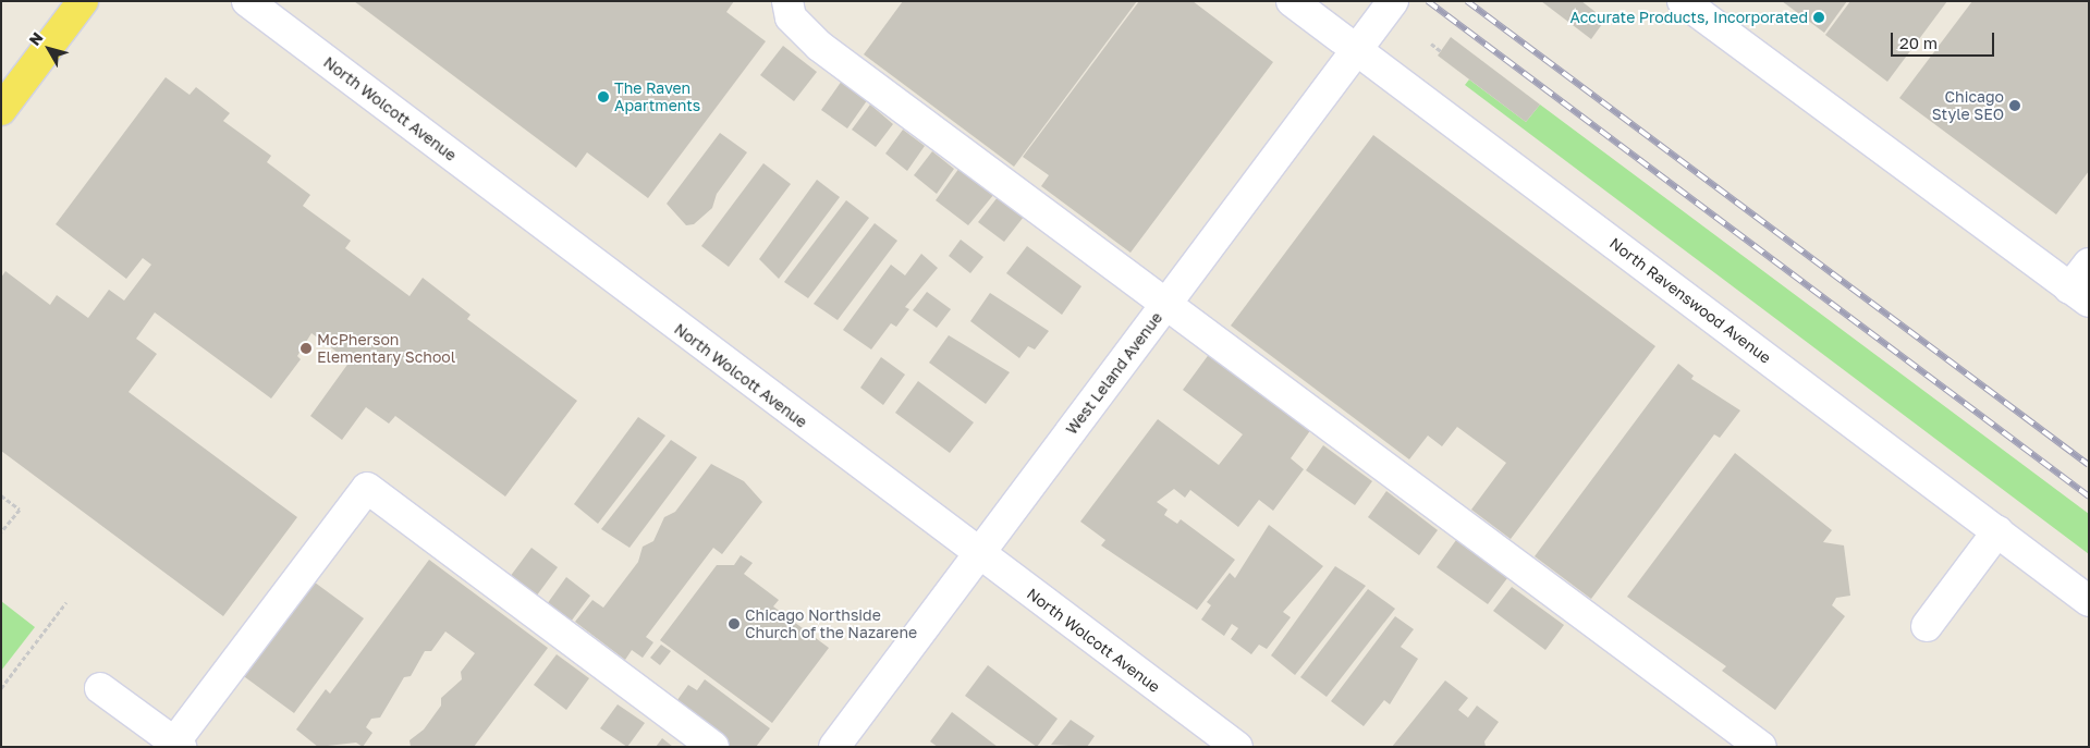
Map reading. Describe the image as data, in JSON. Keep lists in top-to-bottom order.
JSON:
{
  "streets": {
    "street": ["North Wolcott Avenue", "North Ravenswood Avenue", "West Leland Avenue"]
  },
  "crossings": [
    ["North Wolcott Avenue", "West Leland Avenue"],
    ["North Ravenswood Avenue", "West Leland Avenue"]
  ],
  "places": [
    "Accurate Products, Incorporated",
    "The Raven Apartments",
    "Chicago Style SEO",
    "McPherson Elementary School",
    "Chicago Northside Church of the Nazarene"
  ],
  "scale_bar": "20 m",
  "north": "top left"
}
